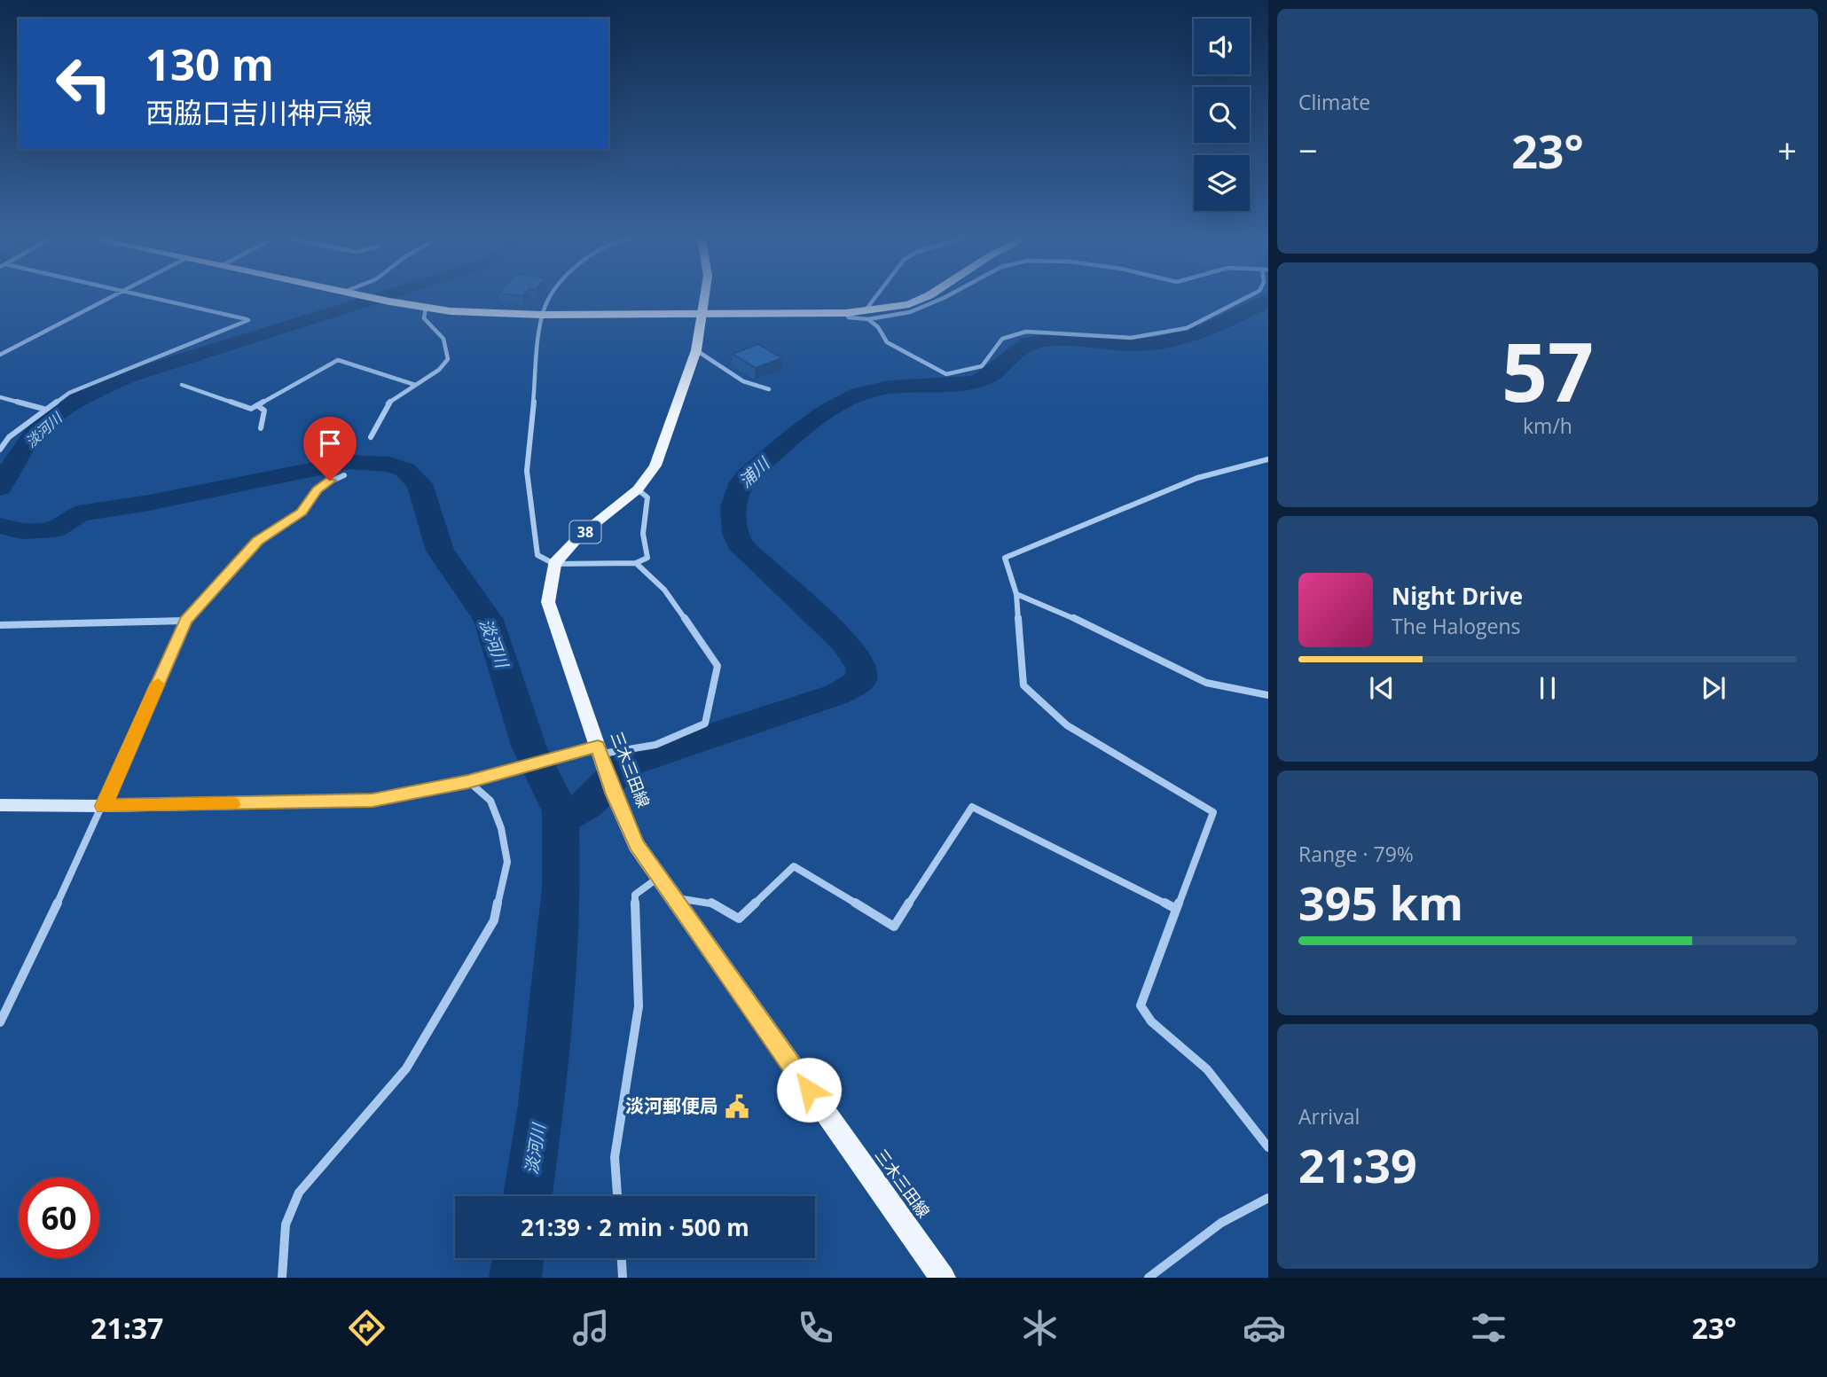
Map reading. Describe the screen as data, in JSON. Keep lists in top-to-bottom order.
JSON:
{
  "streets": {
    "main road": ["38", "三木三田線"]
  },
  "crossings": [
    ["38", "三木三田線"]
  ],
  "water": ["淡河川", "浦川"],
  "places": {
    "public building": ["淡河郵便局"]
  },
  "page": {
    "tile": [
      "Climate",
      ["57", "km/h"],
      ["Range · 79%", "395 km"],
      ["Arrival", "21:39"]
    ],
    "turn": ["130 m", "西脇口吉川神戸線"],
    "heat": ["−", "23°", "+"],
    "song": ["Night Drive", "The Halogens"],
    "limit": "60",
    "trip": "21:39 · 2 min · 500 m",
    "tabs": ["21:37", "23°"]
  }
}
